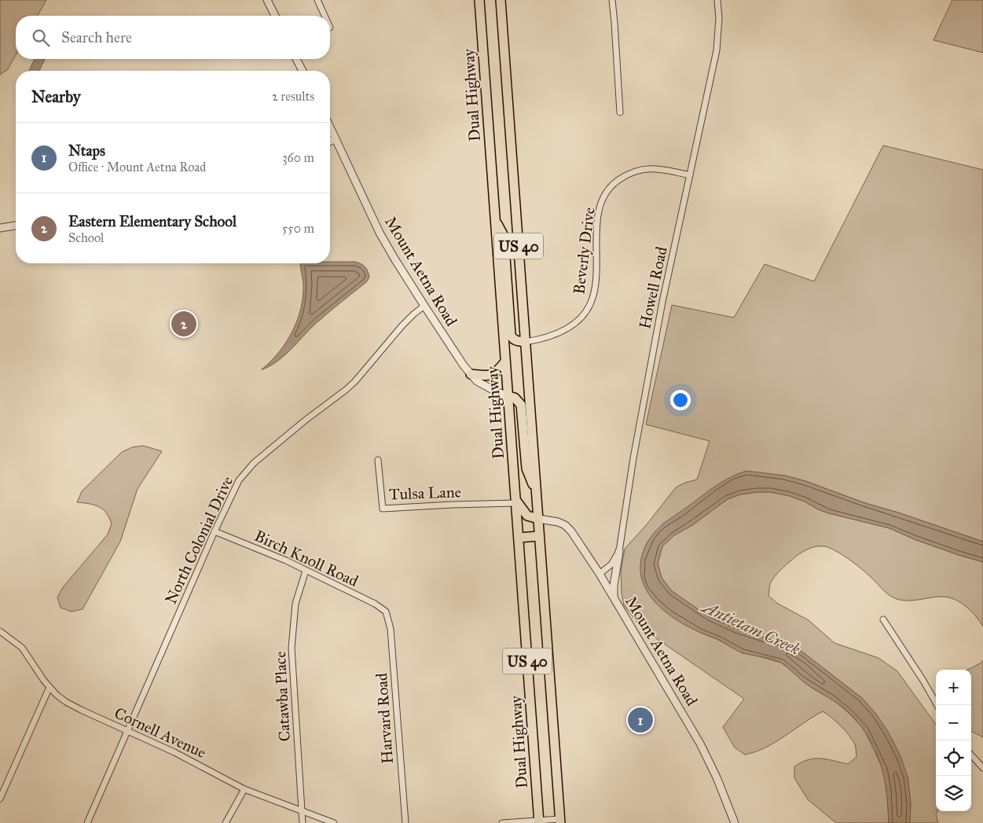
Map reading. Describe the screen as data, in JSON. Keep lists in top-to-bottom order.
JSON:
{
  "streets": {
    "main road": ["Dual Highway", "US 40"],
    "street": [
      "Beverly Drive",
      "Mount Aetna Road",
      "Howell Road",
      "Tulsa Lane",
      "North Colonial Drive",
      "Birch Knoll Road",
      "Catawba Place",
      "Harvard Road",
      "Cornell Avenue"
    ]
  },
  "crossings": [
    ["Dual Highway", "Mount Aetna Road"],
    ["Dual Highway", "Tulsa Lane"],
    ["US 40", "Beverly Drive"],
    ["US 40", "Mount Aetna Road"],
    ["Beverly Drive", "Howell Road"],
    ["Mount Aetna Road", "Howell Road"],
    ["Mount Aetna Road", "North Colonial Drive"],
    ["North Colonial Drive", "Birch Knoll Road"],
    ["North Colonial Drive", "Cornell Avenue"],
    ["Birch Knoll Road", "Catawba Place"],
    ["Birch Knoll Road", "Harvard Road"],
    ["Catawba Place", "Cornell Avenue"]
  ],
  "water": ["Antietam Creek"],
  "page": {
    "search": "Search here",
    "heading": ["Nearby", "2 results"],
    "list": [
      {
        "mark": "1",
        "name": "Ntaps",
        "note": "Office · Mount Aetna Road",
        "value": "360 m"
      },
      {
        "mark": "2",
        "name": "Eastern Elementary School",
        "note": "School",
        "value": "550 m"
      }
    ],
    "pins": ["2", "1"],
    "map_buttons": ["+", "−"]
  }
}
